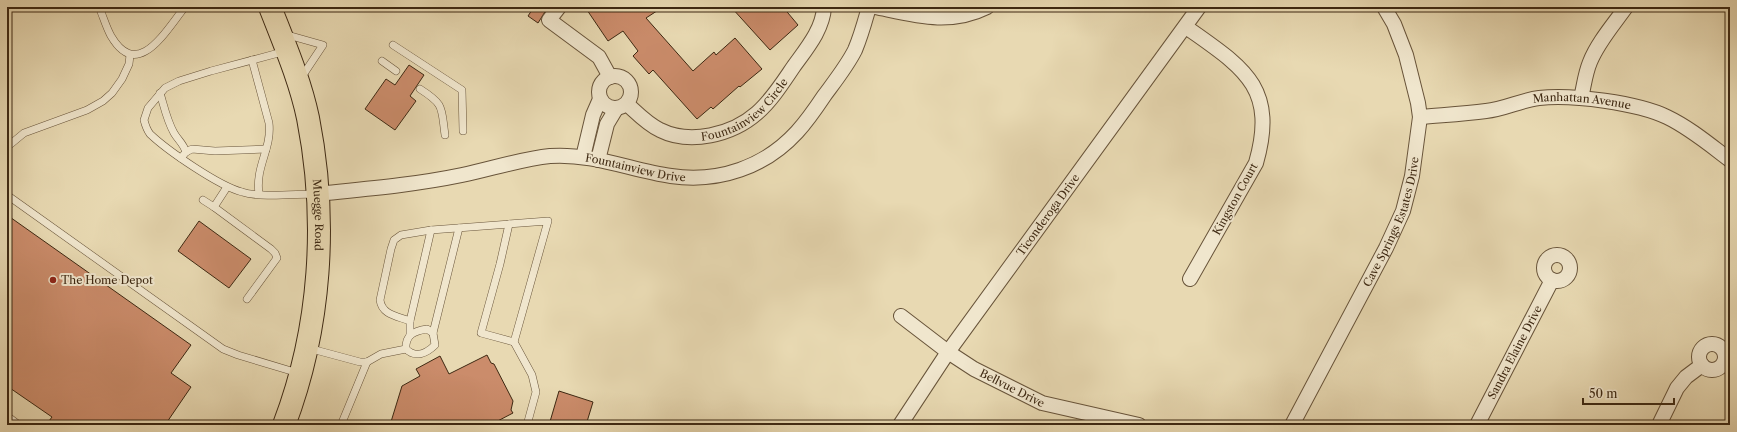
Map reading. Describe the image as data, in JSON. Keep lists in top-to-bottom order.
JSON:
{
  "streets": {
    "main road": ["Muegge Road"],
    "street": [
      "Manhattan Avenue",
      "Fountainview Circle",
      "Fountainview Drive",
      "Kingston Court",
      "Ticonderoga Drive",
      "Cave Springs Estates Drive",
      "Sandra Elaine Drive",
      "Bellvue Drive"
    ]
  },
  "crossings": [
    ["Manhattan Avenue", "Cave Springs Estates Drive"],
    ["Fountainview Drive", "Muegge Road"],
    ["Kingston Court", "Ticonderoga Drive"],
    ["Ticonderoga Drive", "Bellvue Drive"]
  ],
  "places": ["The Home Depot"],
  "scale_bar": "50 m"
}
